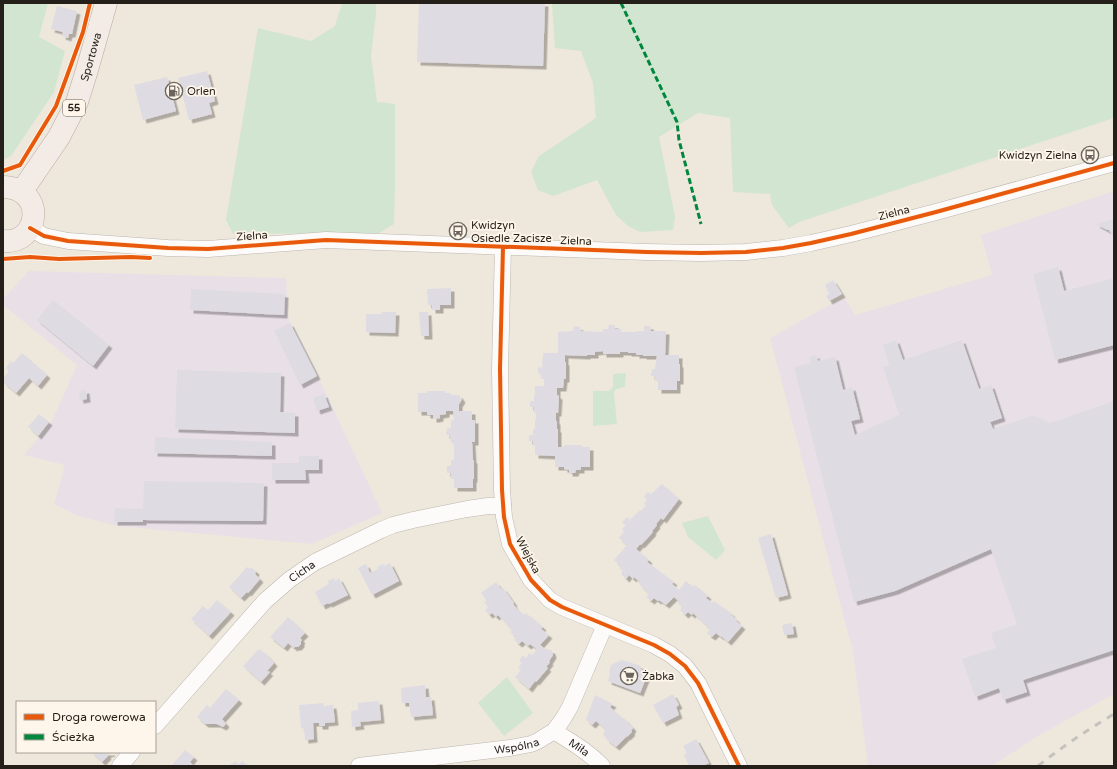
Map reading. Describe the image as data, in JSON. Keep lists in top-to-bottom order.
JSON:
{
  "streets": {
    "main road": ["Sportowa", "55"],
    "street": [
      "Zielna",
      "Wiejska",
      "Cicha",
      "Wspólna",
      "Miła"
    ]
  },
  "crossings": [
    ["Sportowa", "55"],
    ["55", "Zielna"],
    ["Zielna", "Wiejska"],
    ["Wiejska", "Cicha"],
    ["Wiejska", "Wspólna"],
    ["Wspólna", "Miła"]
  ],
  "places": {
    "fuel station": ["Orlen"],
    "bus stop": ["Kwidzyn Zielna", "Kwidzyn Osiedle Zacisze"],
    "supermarket": ["Żabka"]
  },
  "legend": ["Droga rowerowa", "Ścieżka"]
}
